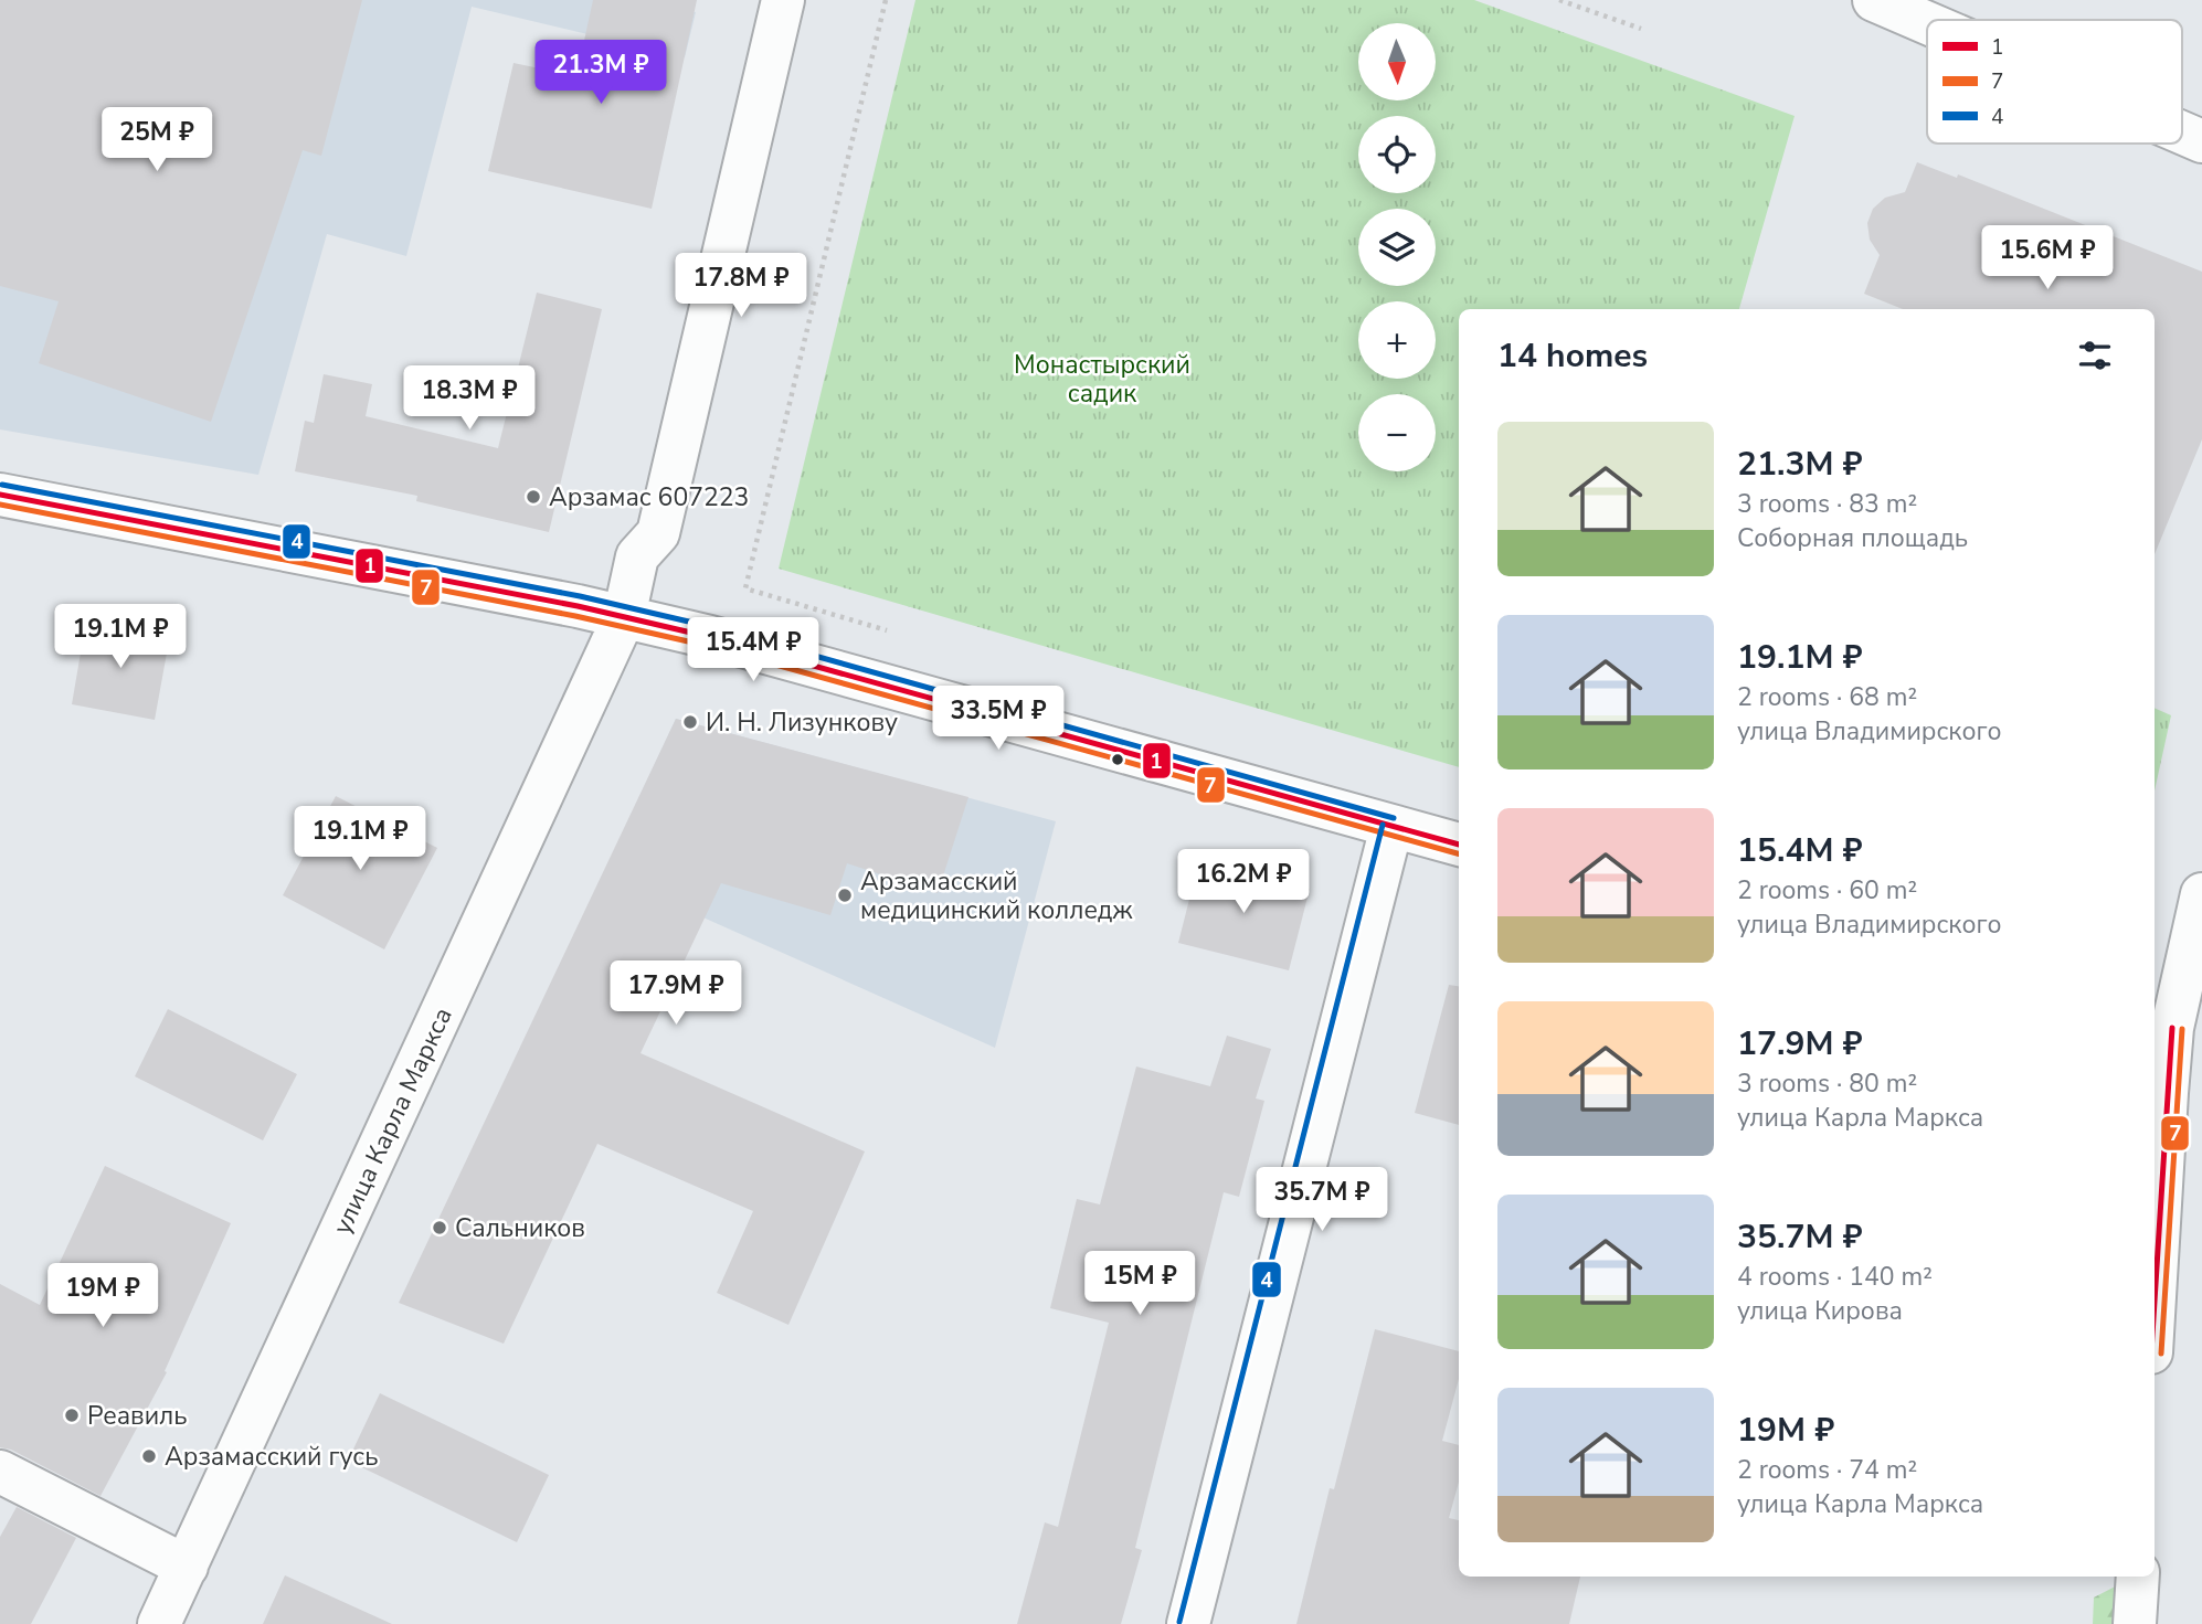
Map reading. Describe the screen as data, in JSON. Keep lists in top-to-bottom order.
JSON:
{
  "streets": {
    "street": ["улица Карла Маркса"]
  },
  "parks": ["Монастырский садик"],
  "places": [
    "Арзамас 607223",
    "И. Н. Лизункову",
    "Арзамасский медицинский колледж",
    "Сальников",
    "Реавиль",
    "Арзамасский гусь"
  ],
  "lines": ["transit line 4", "transit line 1", "transit line 7"],
  "legend": ["1", "7", "4"],
  "north": "bottom",
  "page": {
    "map_buttons": ["+", "−"],
    "price": [
      "21.3M ₽",
      "25M ₽",
      "15.6M ₽",
      "17.8M ₽",
      "18.3M ₽",
      "19.1M ₽",
      "15.4M ₽",
      "33.5M ₽",
      "19.1M ₽",
      "16.2M ₽",
      "17.9M ₽",
      "35.7M ₽",
      "15M ₽",
      "19M ₽"
    ],
    "heading": "14 homes",
    "list": [
      {
        "name": "21.3M ₽",
        "note": "3 rooms · 83 m² · Соборная площадь"
      },
      {
        "name": "19.1M ₽",
        "note": "2 rooms · 68 m² · улица Владимирского"
      },
      {
        "name": "15.4M ₽",
        "note": "2 rooms · 60 m² · улица Владимирского"
      },
      {
        "name": "17.9M ₽",
        "note": "3 rooms · 80 m² · улица Карла Маркса"
      },
      {
        "name": "35.7M ₽",
        "note": "4 rooms · 140 m² · улица Кирова"
      },
      {
        "name": "19M ₽",
        "note": "2 rooms · 74 m² · улица Карла Маркса"
      }
    ]
  }
}
